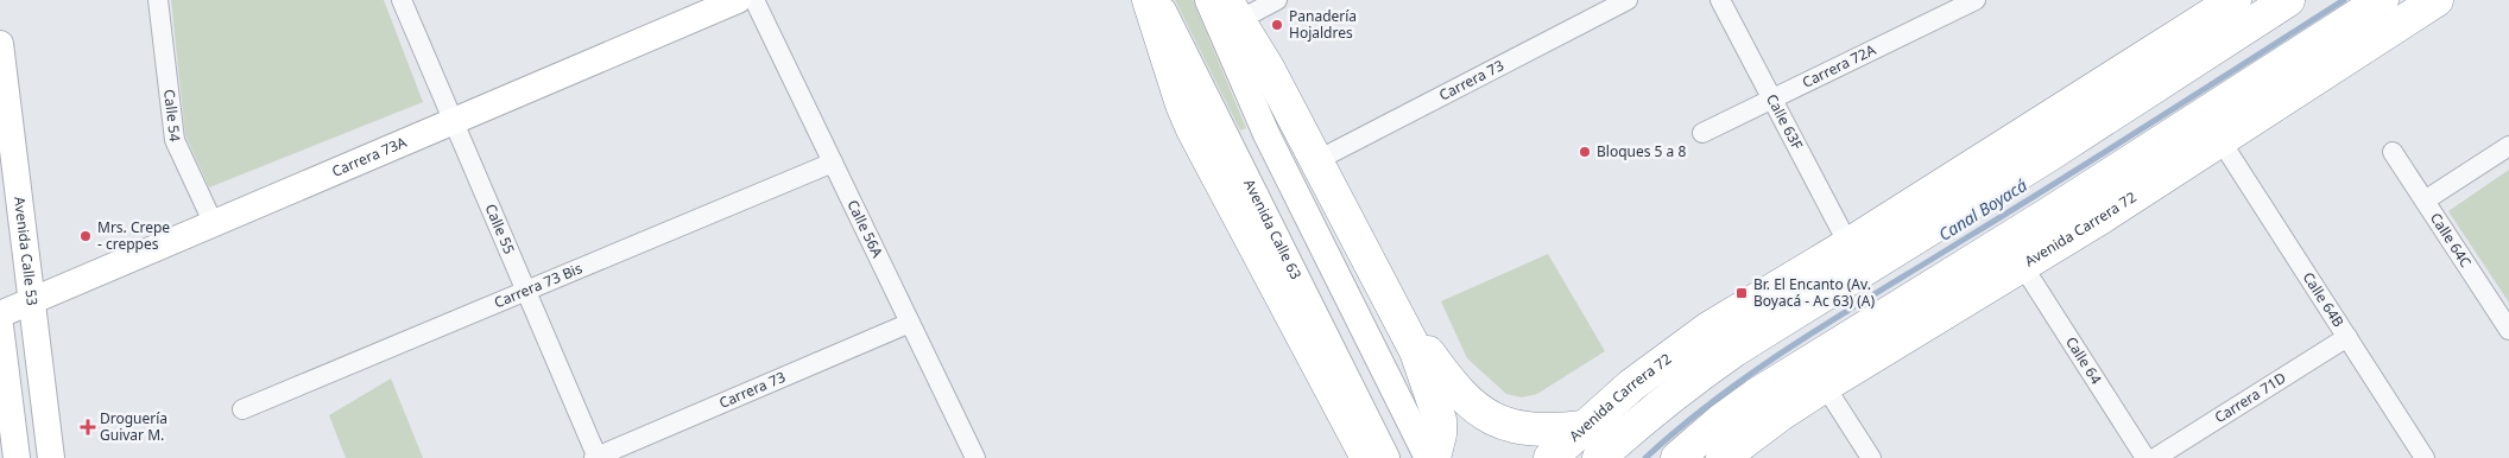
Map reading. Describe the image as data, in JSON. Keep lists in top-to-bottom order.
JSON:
{
  "streets": {
    "highway": ["Avenida Carrera 72"],
    "main road": ["Carrera 73A", "Avenida Calle 63", "Avenida Calle 53"],
    "street": [
      "Carrera 72A",
      "Carrera 73",
      "Calle 54",
      "Calle 63F",
      "Calle 55",
      "Calle 56A",
      "Calle 64C",
      "Carrera 73 Bis",
      "Calle 64B",
      "Calle 64",
      "Carrera 71D"
    ]
  },
  "crossings": [
    ["Carrera 72A", "Calle 63F"],
    ["Carrera 73", "Calle 55"],
    ["Carrera 73", "Calle 56A"],
    ["Calle 54", "Carrera 73A"],
    ["Calle 63F", "Avenida Carrera 72"],
    ["Carrera 73A", "Calle 55"],
    ["Carrera 73A", "Avenida Calle 53"],
    ["Calle 55", "Carrera 73 Bis"],
    ["Calle 56A", "Carrera 73 Bis"],
    ["Avenida Carrera 72", "Calle 64B"],
    ["Avenida Carrera 72", "Calle 64"],
    ["Calle 64B", "Carrera 71D"]
  ],
  "water": ["Canal Boyacá"],
  "places": {
    "other": ["Panadería Hojaldres", "Bloques 5 a 8", "Mrs. Crepe - creppes"],
    "transit": ["Br. El Encanto (Av. Boyacá - Ac 63) (A)"],
    "health": ["Droguería Guivar M."]
  }
}
